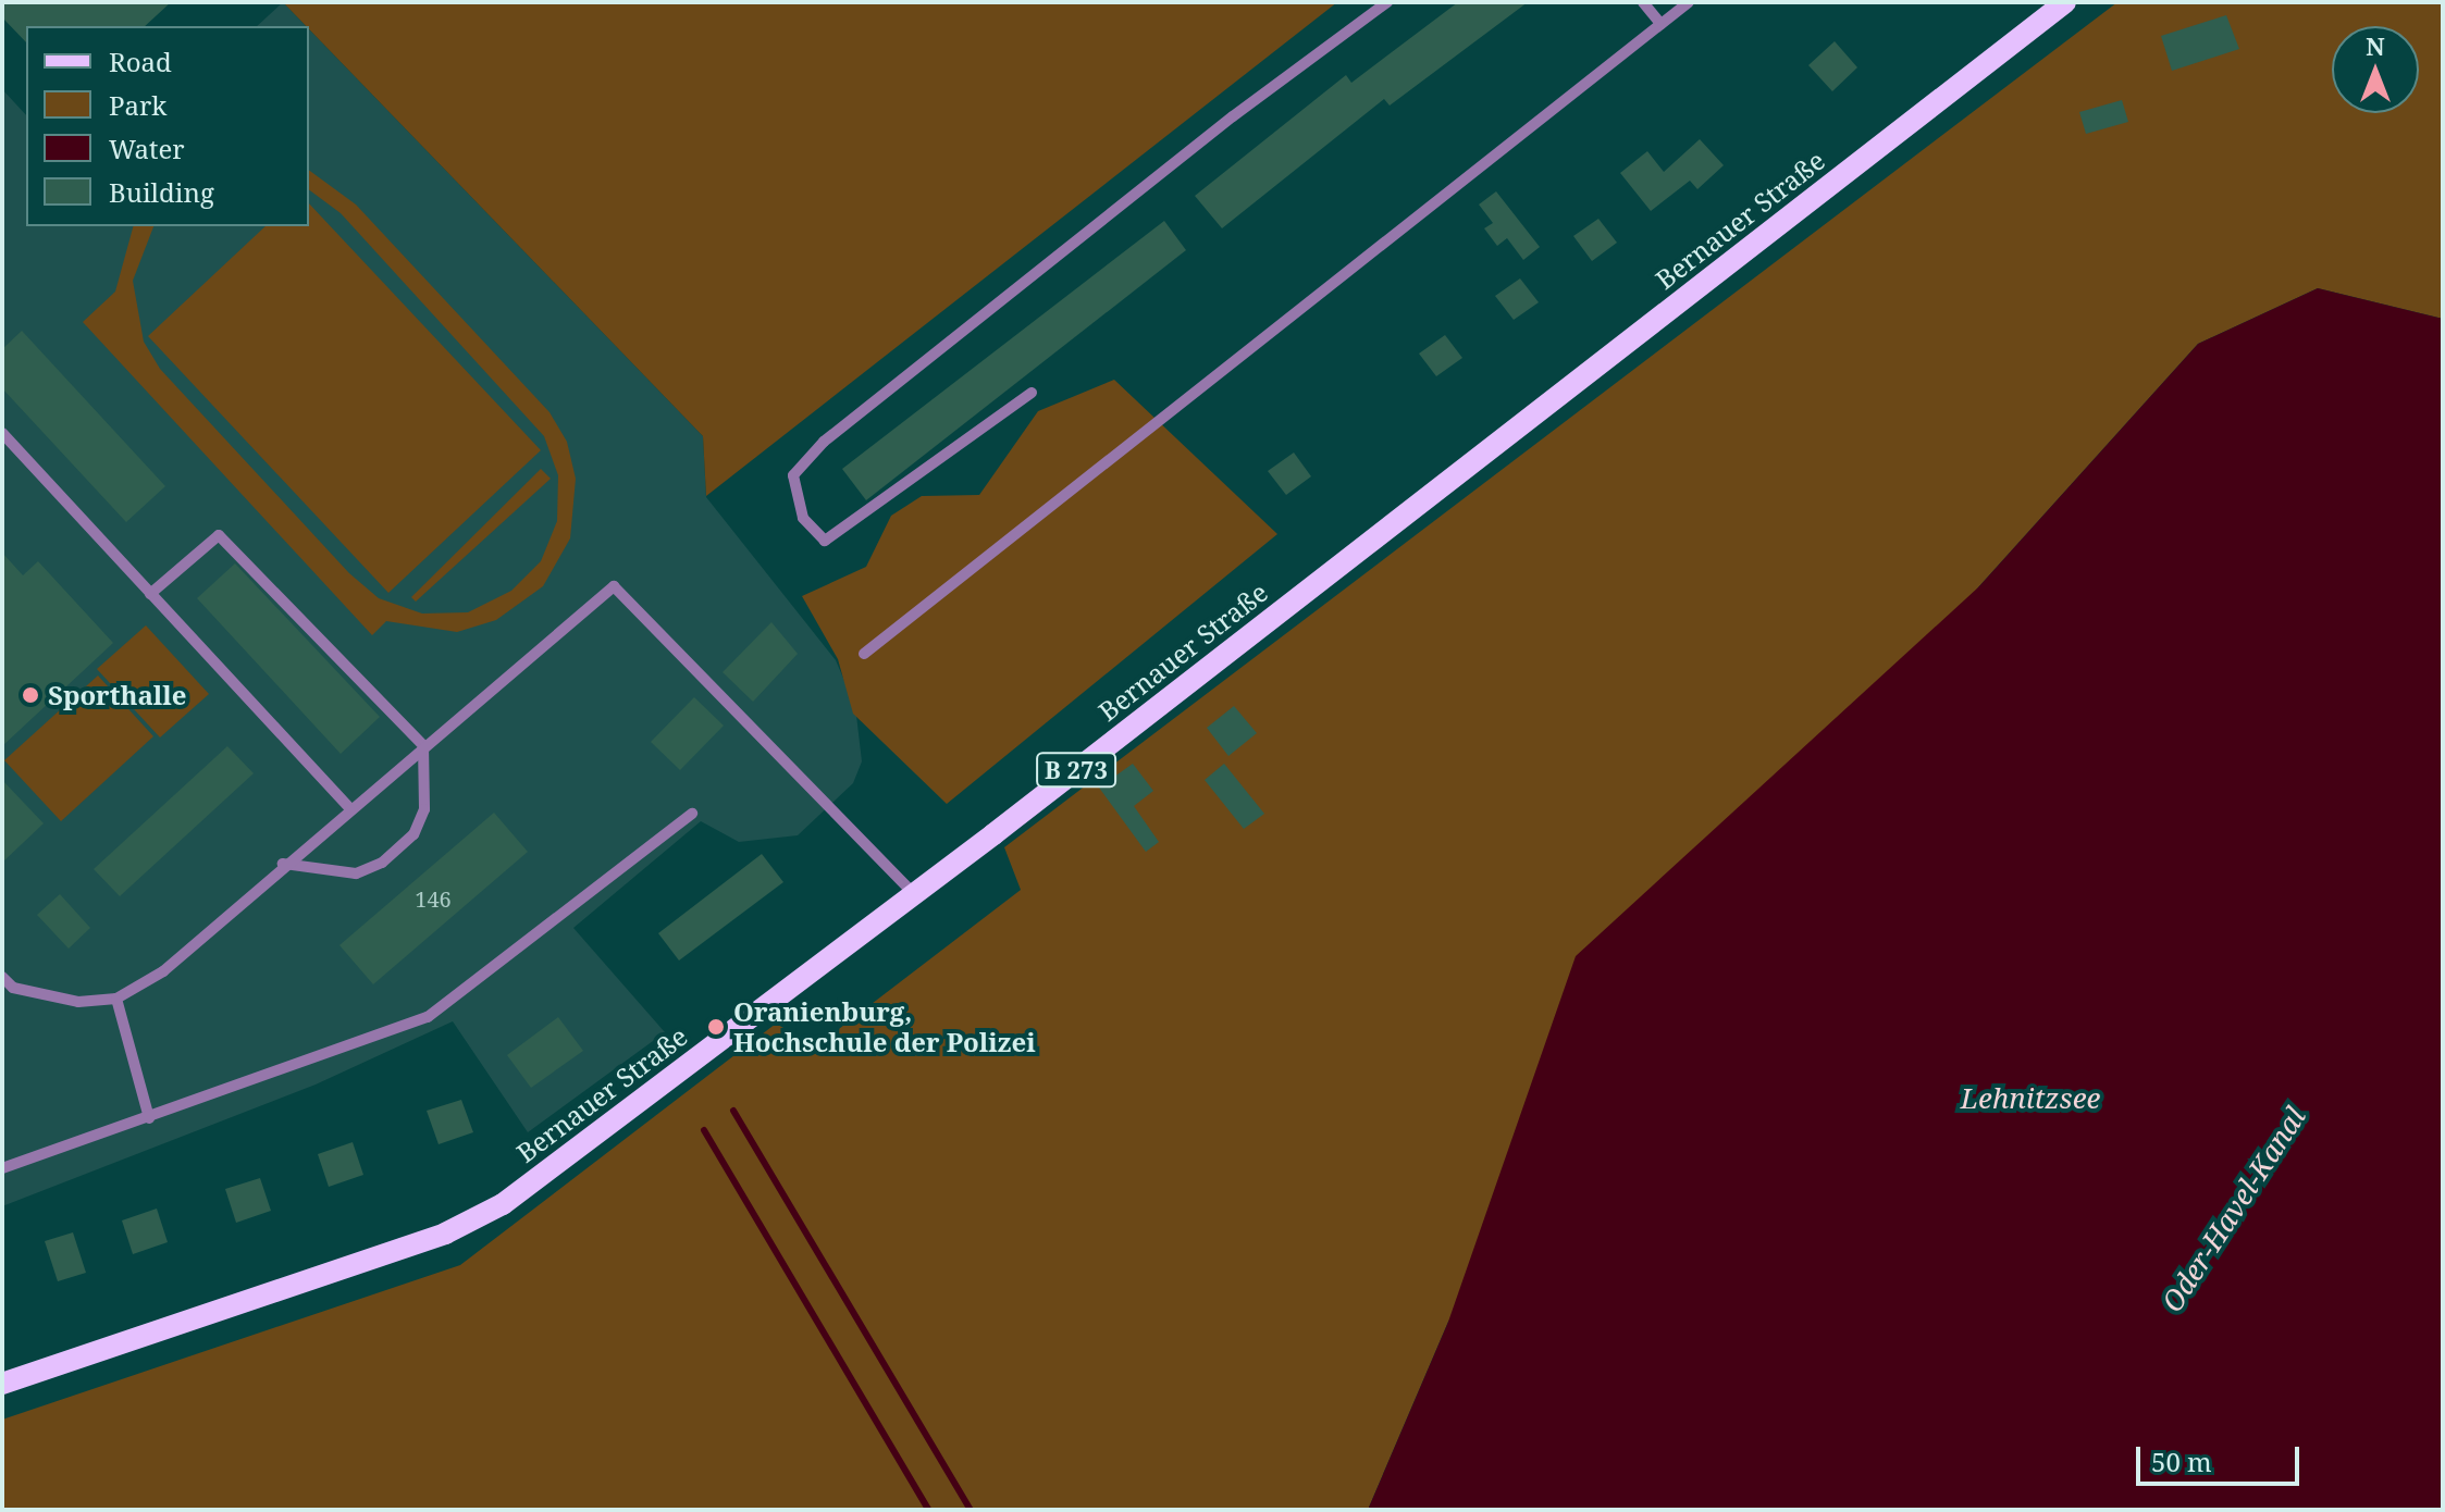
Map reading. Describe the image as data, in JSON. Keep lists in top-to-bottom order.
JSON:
{
  "streets": {
    "main road": ["Bernauer Straße", "B 273"]
  },
  "water": ["Lehnitzsee", "Oder-Havel-Kanal"],
  "places": ["Sporthalle", "Oranienburg, Hochschule der Polizei"],
  "house_numbers": ["146"],
  "legend": [
    "Road",
    "Park",
    "Water",
    "Building"
  ],
  "scale_bar": "50 m",
  "north": "top"
}
